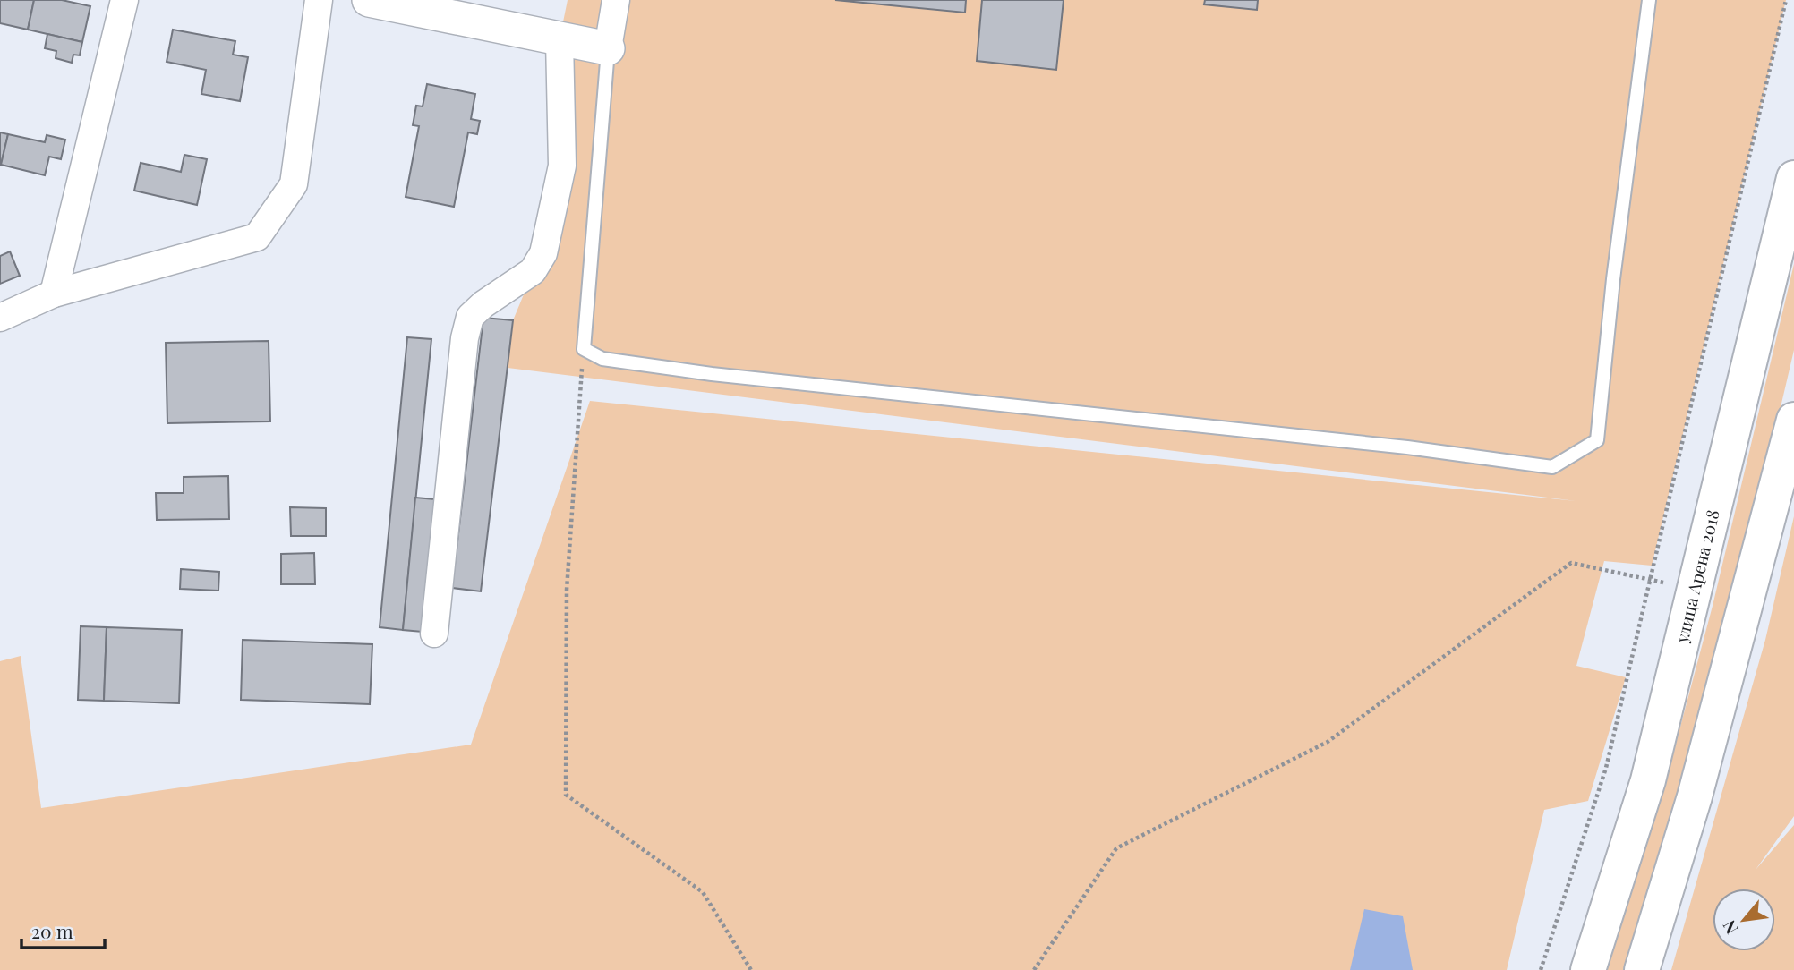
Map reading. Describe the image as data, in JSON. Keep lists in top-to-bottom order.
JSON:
{
  "streets": {
    "main road": ["улица Арена 2018"]
  },
  "scale_bar": "20 m",
  "north": "bottom left"
}
